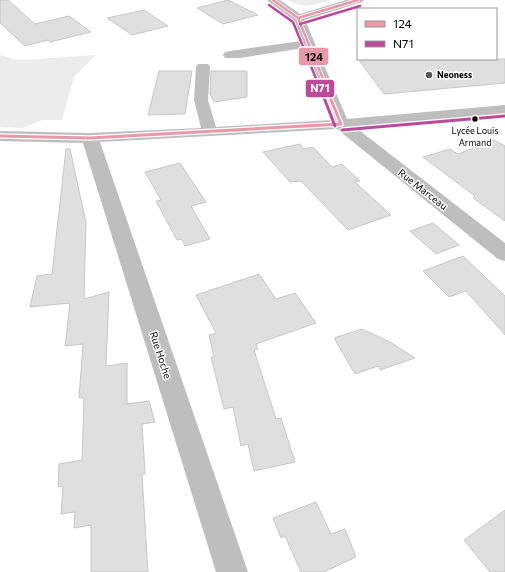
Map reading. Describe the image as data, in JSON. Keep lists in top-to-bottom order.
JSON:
{
  "streets": {
    "street": ["Rue Marceau", "Rue Hoche"]
  },
  "places": ["Neoness", "Lycée Louis Armand"],
  "lines": ["transit line 124", "transit line N71"],
  "legend": ["124", "N71"]
}
